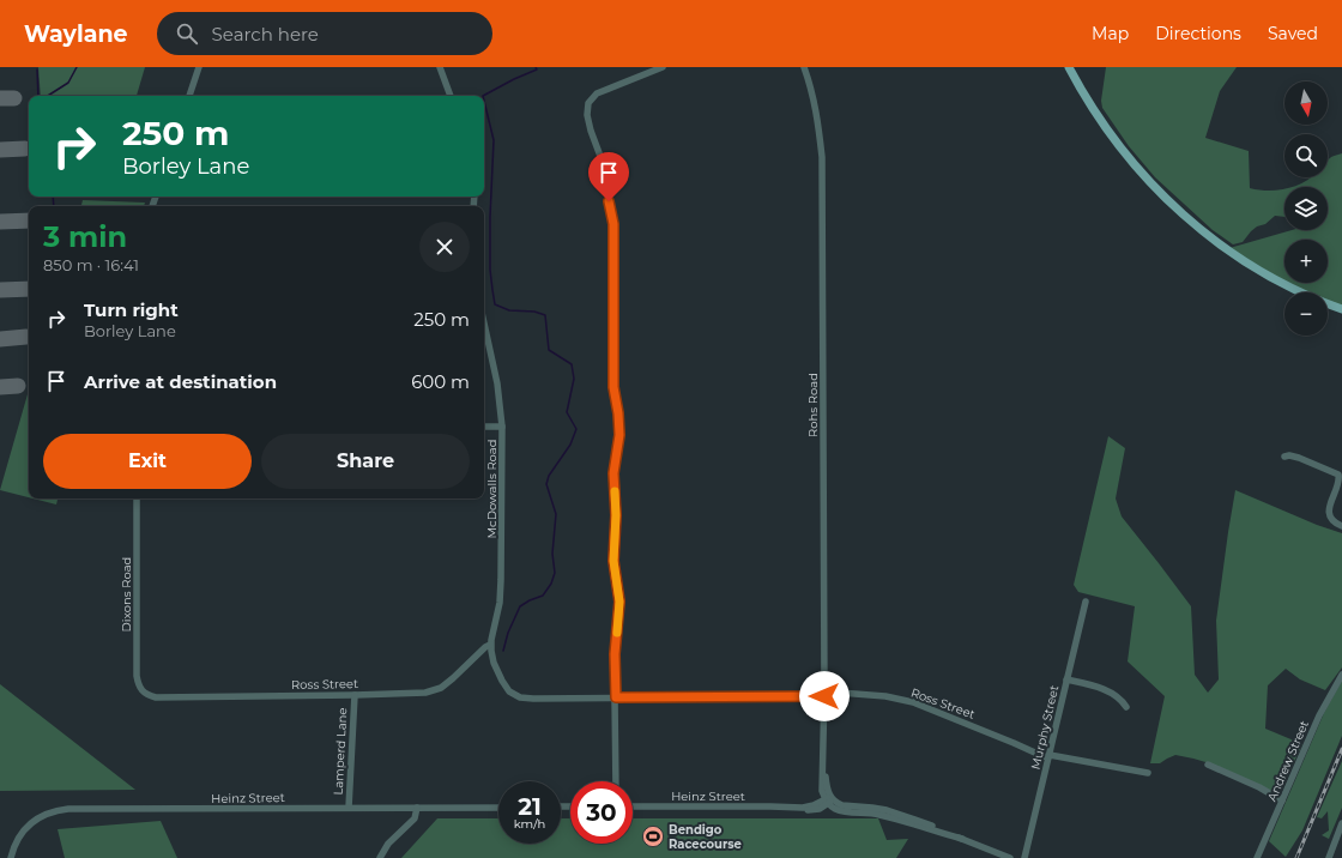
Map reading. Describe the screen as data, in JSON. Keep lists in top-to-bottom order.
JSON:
{
  "streets": {
    "street": [
      "Rohs Road",
      "McDowalls Road",
      "Dixons Road",
      "Ross Street",
      "Murphy Street",
      "Lamperd Lane",
      "Andrew Street",
      "Heinz Street"
    ]
  },
  "crossings": [
    ["Rohs Road", "Ross Street"],
    ["Rohs Road", "Heinz Street"],
    ["McDowalls Road", "Ross Street"],
    ["Dixons Road", "Ross Street"],
    ["Ross Street", "Murphy Street"],
    ["Ross Street", "Lamperd Lane"],
    ["Lamperd Lane", "Heinz Street"]
  ],
  "places": {
    "sports": ["Bendigo Racecourse"]
  },
  "north": "bottom",
  "page": {
    "header": "Waylane",
    "search": "Search here",
    "nav": ["Map", "Directions", "Saved"],
    "map_buttons": ["+", "−"],
    "turn": ["250 m", "Borley Lane"],
    "heading": ["3 min", "850 m · 16:41"],
    "list": [
      {
        "name": "Turn right",
        "note": "Borley Lane",
        "value": "250 m"
      },
      {
        "name": "Arrive at destination",
        "value": "600 m"
      }
    ],
    "buttons": ["Exit", "Share"],
    "speed": "21 km/h",
    "limit": "30"
  }
}
